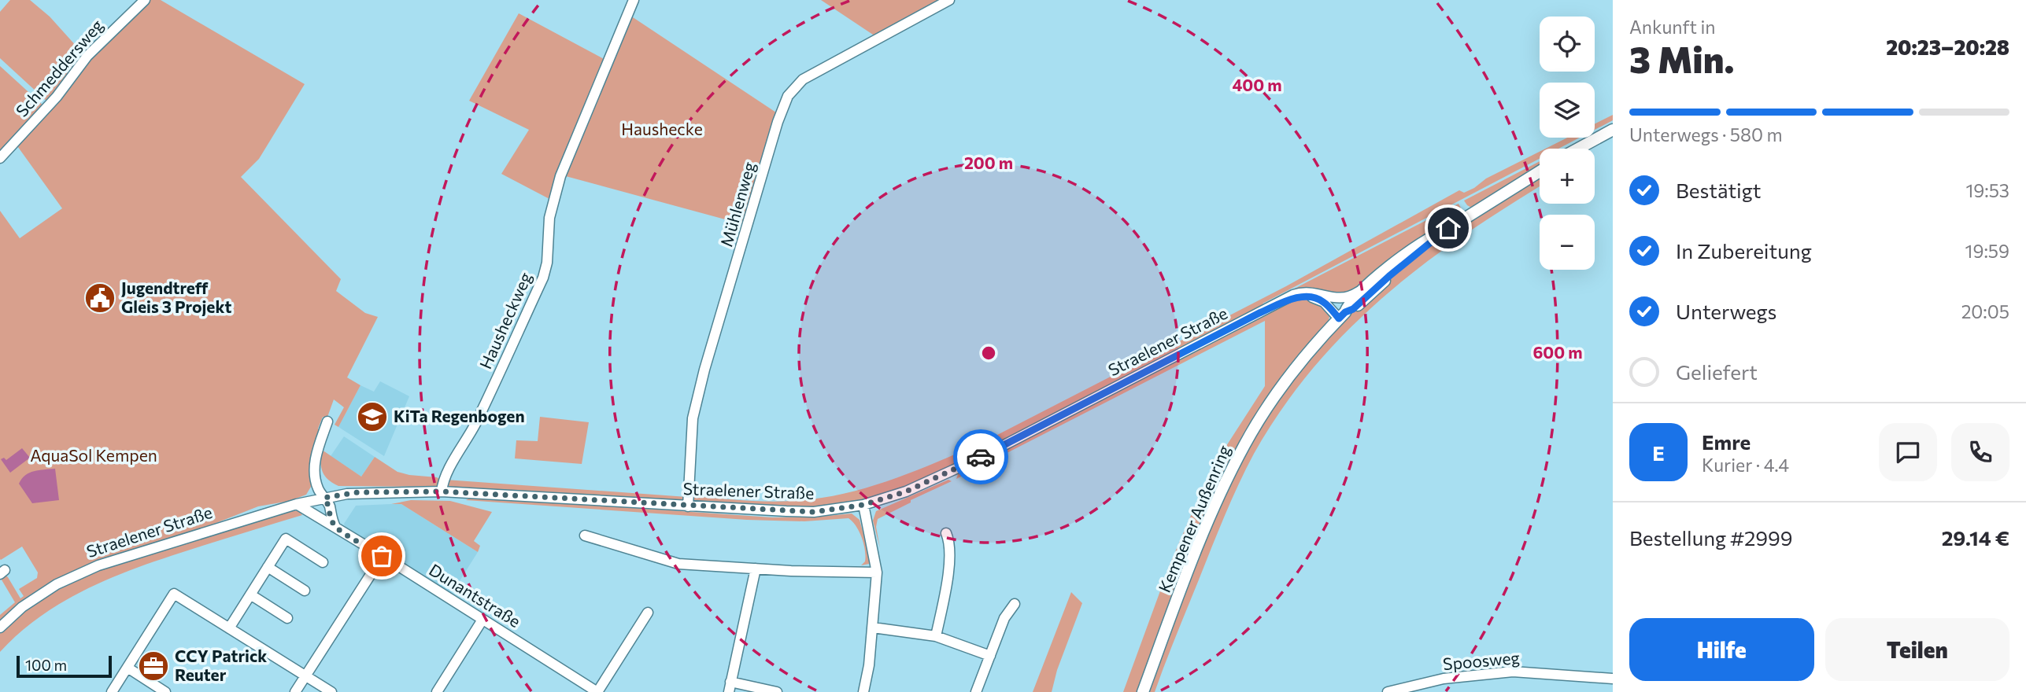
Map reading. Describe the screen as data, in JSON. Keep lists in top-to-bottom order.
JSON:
{
  "streets": {
    "main road": ["Straelener Straße", "Kempener Außenring"],
    "street": [
      "Schmeddersweg",
      "Mühlenweg",
      "Hausheckweg",
      "Dunantstraße",
      "Spoosweg"
    ]
  },
  "crossings": [
    ["Mühlenweg", "Straelener Straße"],
    ["Hausheckweg", "Straelener Straße"],
    ["Straelener Straße", "Kempener Außenring"],
    ["Straelener Straße", "Dunantstraße"]
  ],
  "parks": ["Haushecke", "AquaSol Kempen"],
  "places": {
    "public building": ["Jugendtreff Gleis 3 Projekt"],
    "school or university": ["KiTa Regenbogen"],
    "office": ["CCY Patrick Reuter"]
  },
  "scale_bar": "100 m",
  "page": {
    "heading": ["3 Min.", "Ankunft in", "20:23–20:28"],
    "panel": [
      "Emre",
      "Kurier · 4.4",
      "Bestellung #2999",
      "29.14 €"
    ],
    "map_buttons": ["+", "−"],
    "bar": "Unterwegs · 580 m",
    "list": [
      ["Bestätigt", "19:53"],
      ["In Zubereitung", "19:59"],
      ["Unterwegs", "20:05"],
      "Geliefert"
    ],
    "round": "E",
    "buttons": ["Hilfe", "Teilen"],
    "scale": "100 m"
  },
  "rings": ["400 m", "200 m", "600 m"]
}
